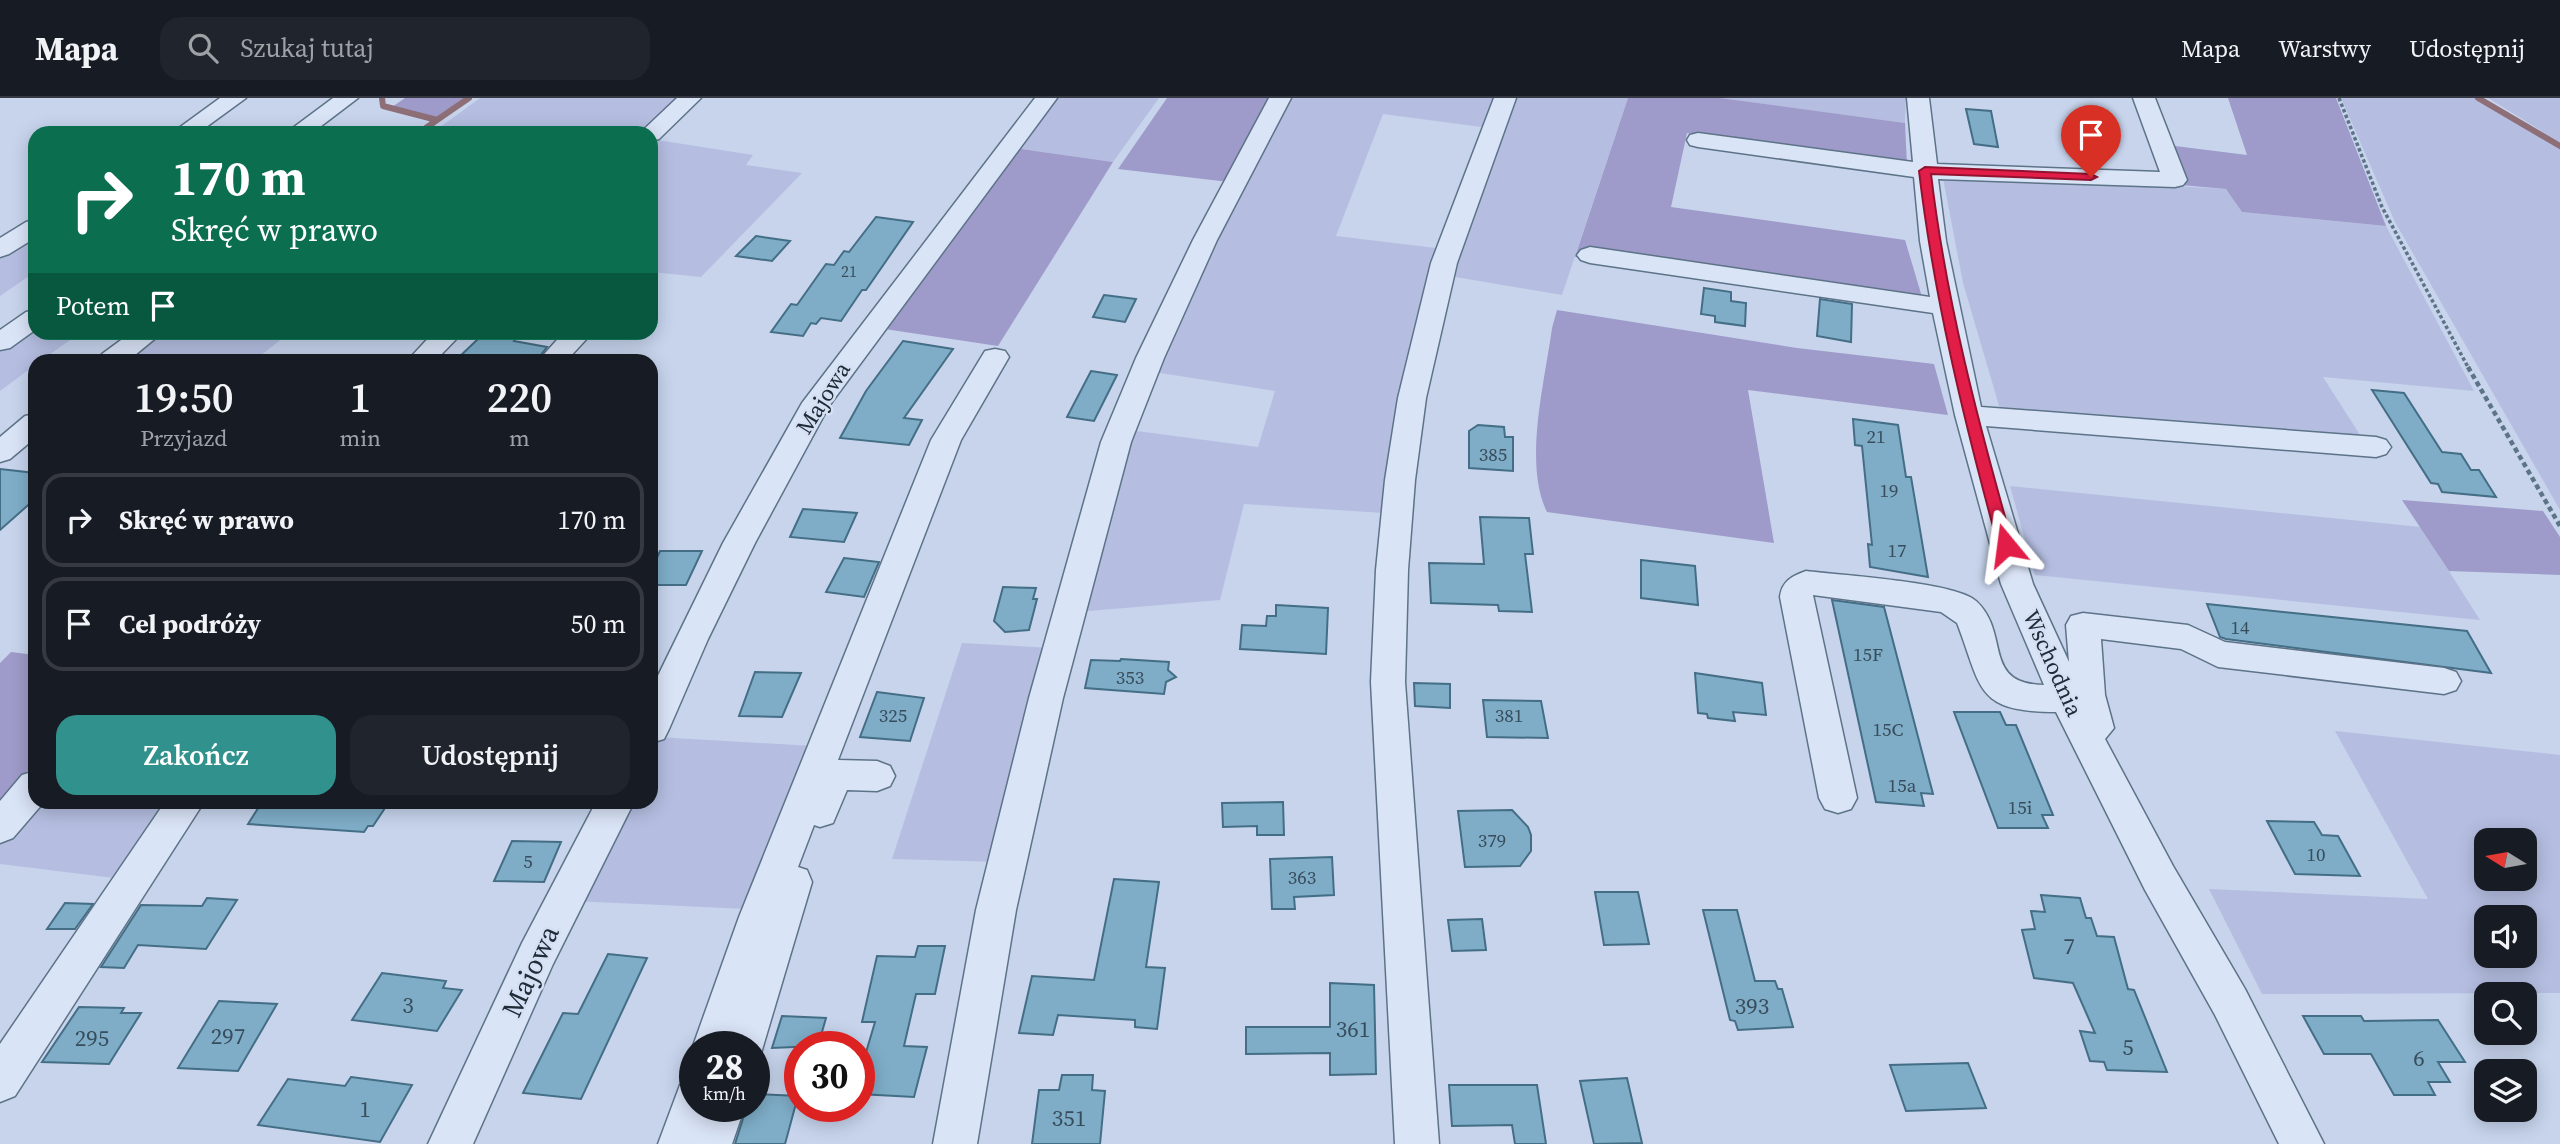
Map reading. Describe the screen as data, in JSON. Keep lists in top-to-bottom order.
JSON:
{
  "streets": {
    "street": ["Majowa", "Wschodnia"]
  },
  "house_numbers": [
    "21",
    "21",
    "385",
    "19",
    "17",
    "14",
    "15F",
    "353",
    "325",
    "381",
    "15C",
    "15a",
    "15i",
    "379",
    "10",
    "5",
    "363",
    "7",
    "3",
    "393",
    "361",
    "297",
    "295",
    "5",
    "6",
    "1",
    "351"
  ],
  "north": "left",
  "page": {
    "header": "Mapa",
    "search": "Szukaj tutaj",
    "nav": ["Mapa", "Warstwy", "Udostępnij"],
    "turn": ["170 m", "Skręć w prawo"],
    "then": "Potem",
    "eta": [
      "19:50",
      "Przyjazd",
      "1",
      "min",
      "220",
      "m"
    ],
    "list": [
      {
        "name": "Skręć w prawo",
        "value": "170 m"
      },
      {
        "name": "Cel podróży",
        "value": "50 m"
      }
    ],
    "buttons": ["Zakończ", "Udostępnij"],
    "speed": "28 km/h",
    "limit": "30"
  }
}
